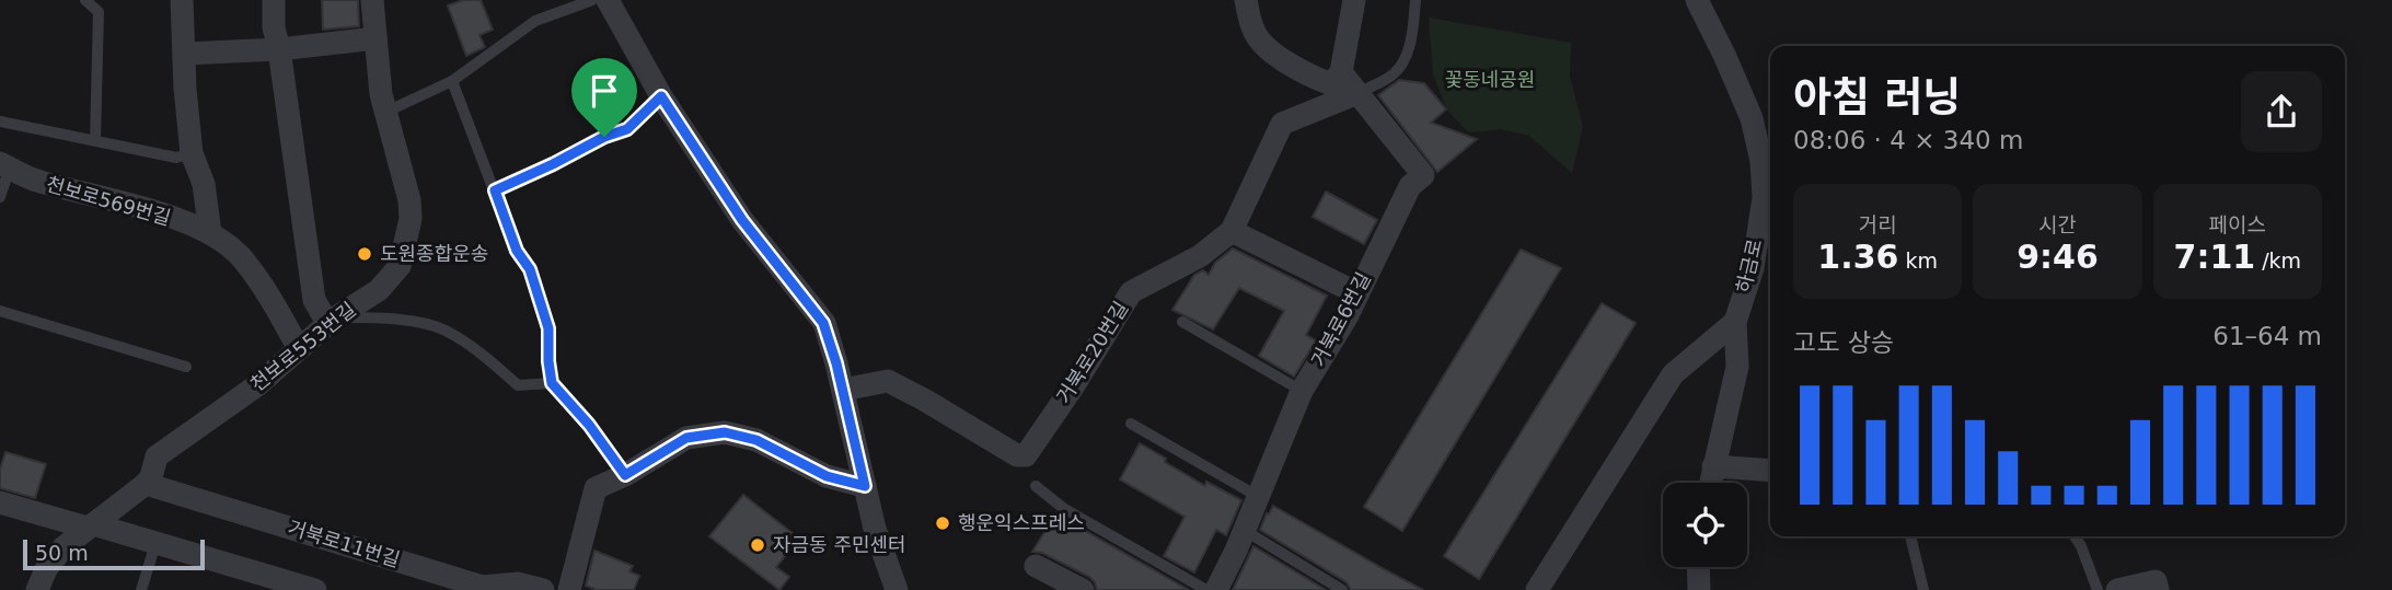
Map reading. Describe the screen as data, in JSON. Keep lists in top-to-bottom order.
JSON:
{
  "streets": {
    "street": [
      "천보로569번길",
      "하금로",
      "거북로6번길",
      "천보로553번길",
      "거북로20번길",
      "거북로11번길"
    ]
  },
  "crossings": [
    ["천보로569번길", "천보로553번길"],
    ["거북로6번길", "거북로20번길"],
    ["천보로553번길", "거북로11번길"]
  ],
  "parks": ["꽃동네공원"],
  "places": ["도원종합운송", "행운익스프레스", "자금동 주민센터"],
  "scale_bar": "50 m",
  "page": {
    "heading": ["아침 러닝", "08:06 · 4 × 340 m"],
    "stats": [
      ["거리", "1.36 km"],
      ["시간", "9:46"],
      ["페이스", "7:11 /km"]
    ],
    "chart": ["고도 상승", "61–64 m"],
    "scale": "50 m"
  }
}
